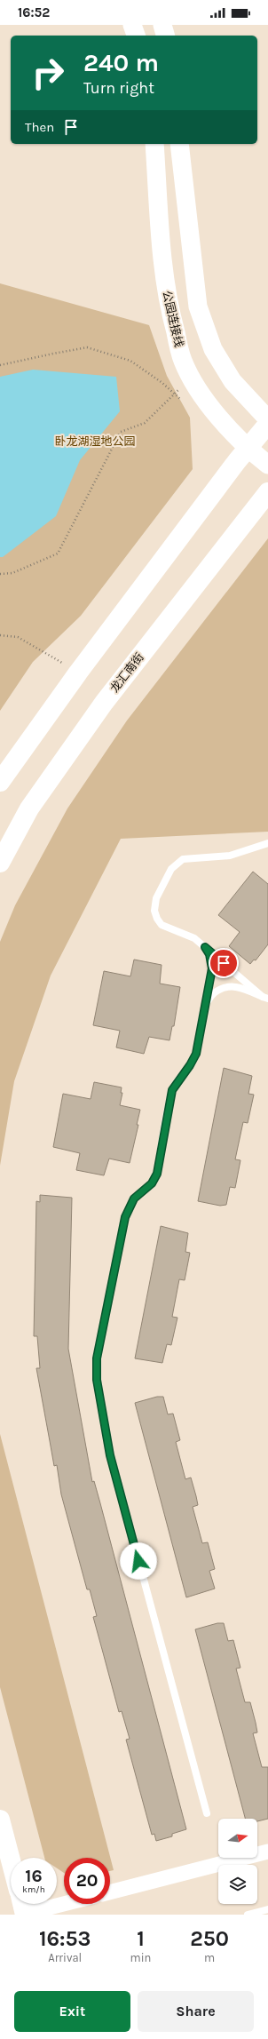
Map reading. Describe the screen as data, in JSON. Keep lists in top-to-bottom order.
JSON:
{
  "streets": {
    "main road": ["龙汇南街"],
    "street": ["公园连接线"]
  },
  "parks": ["卧龙湖湿地公园"],
  "north": "right",
  "page": {
    "status": "16:52",
    "turn": ["240 m", "Turn right"],
    "then": "Then",
    "speed": "16 km/h",
    "limit": "20",
    "eta": [
      "16:53",
      "Arrival",
      "1",
      "min",
      "250",
      "m"
    ],
    "buttons": ["Exit", "Share"]
  }
}
